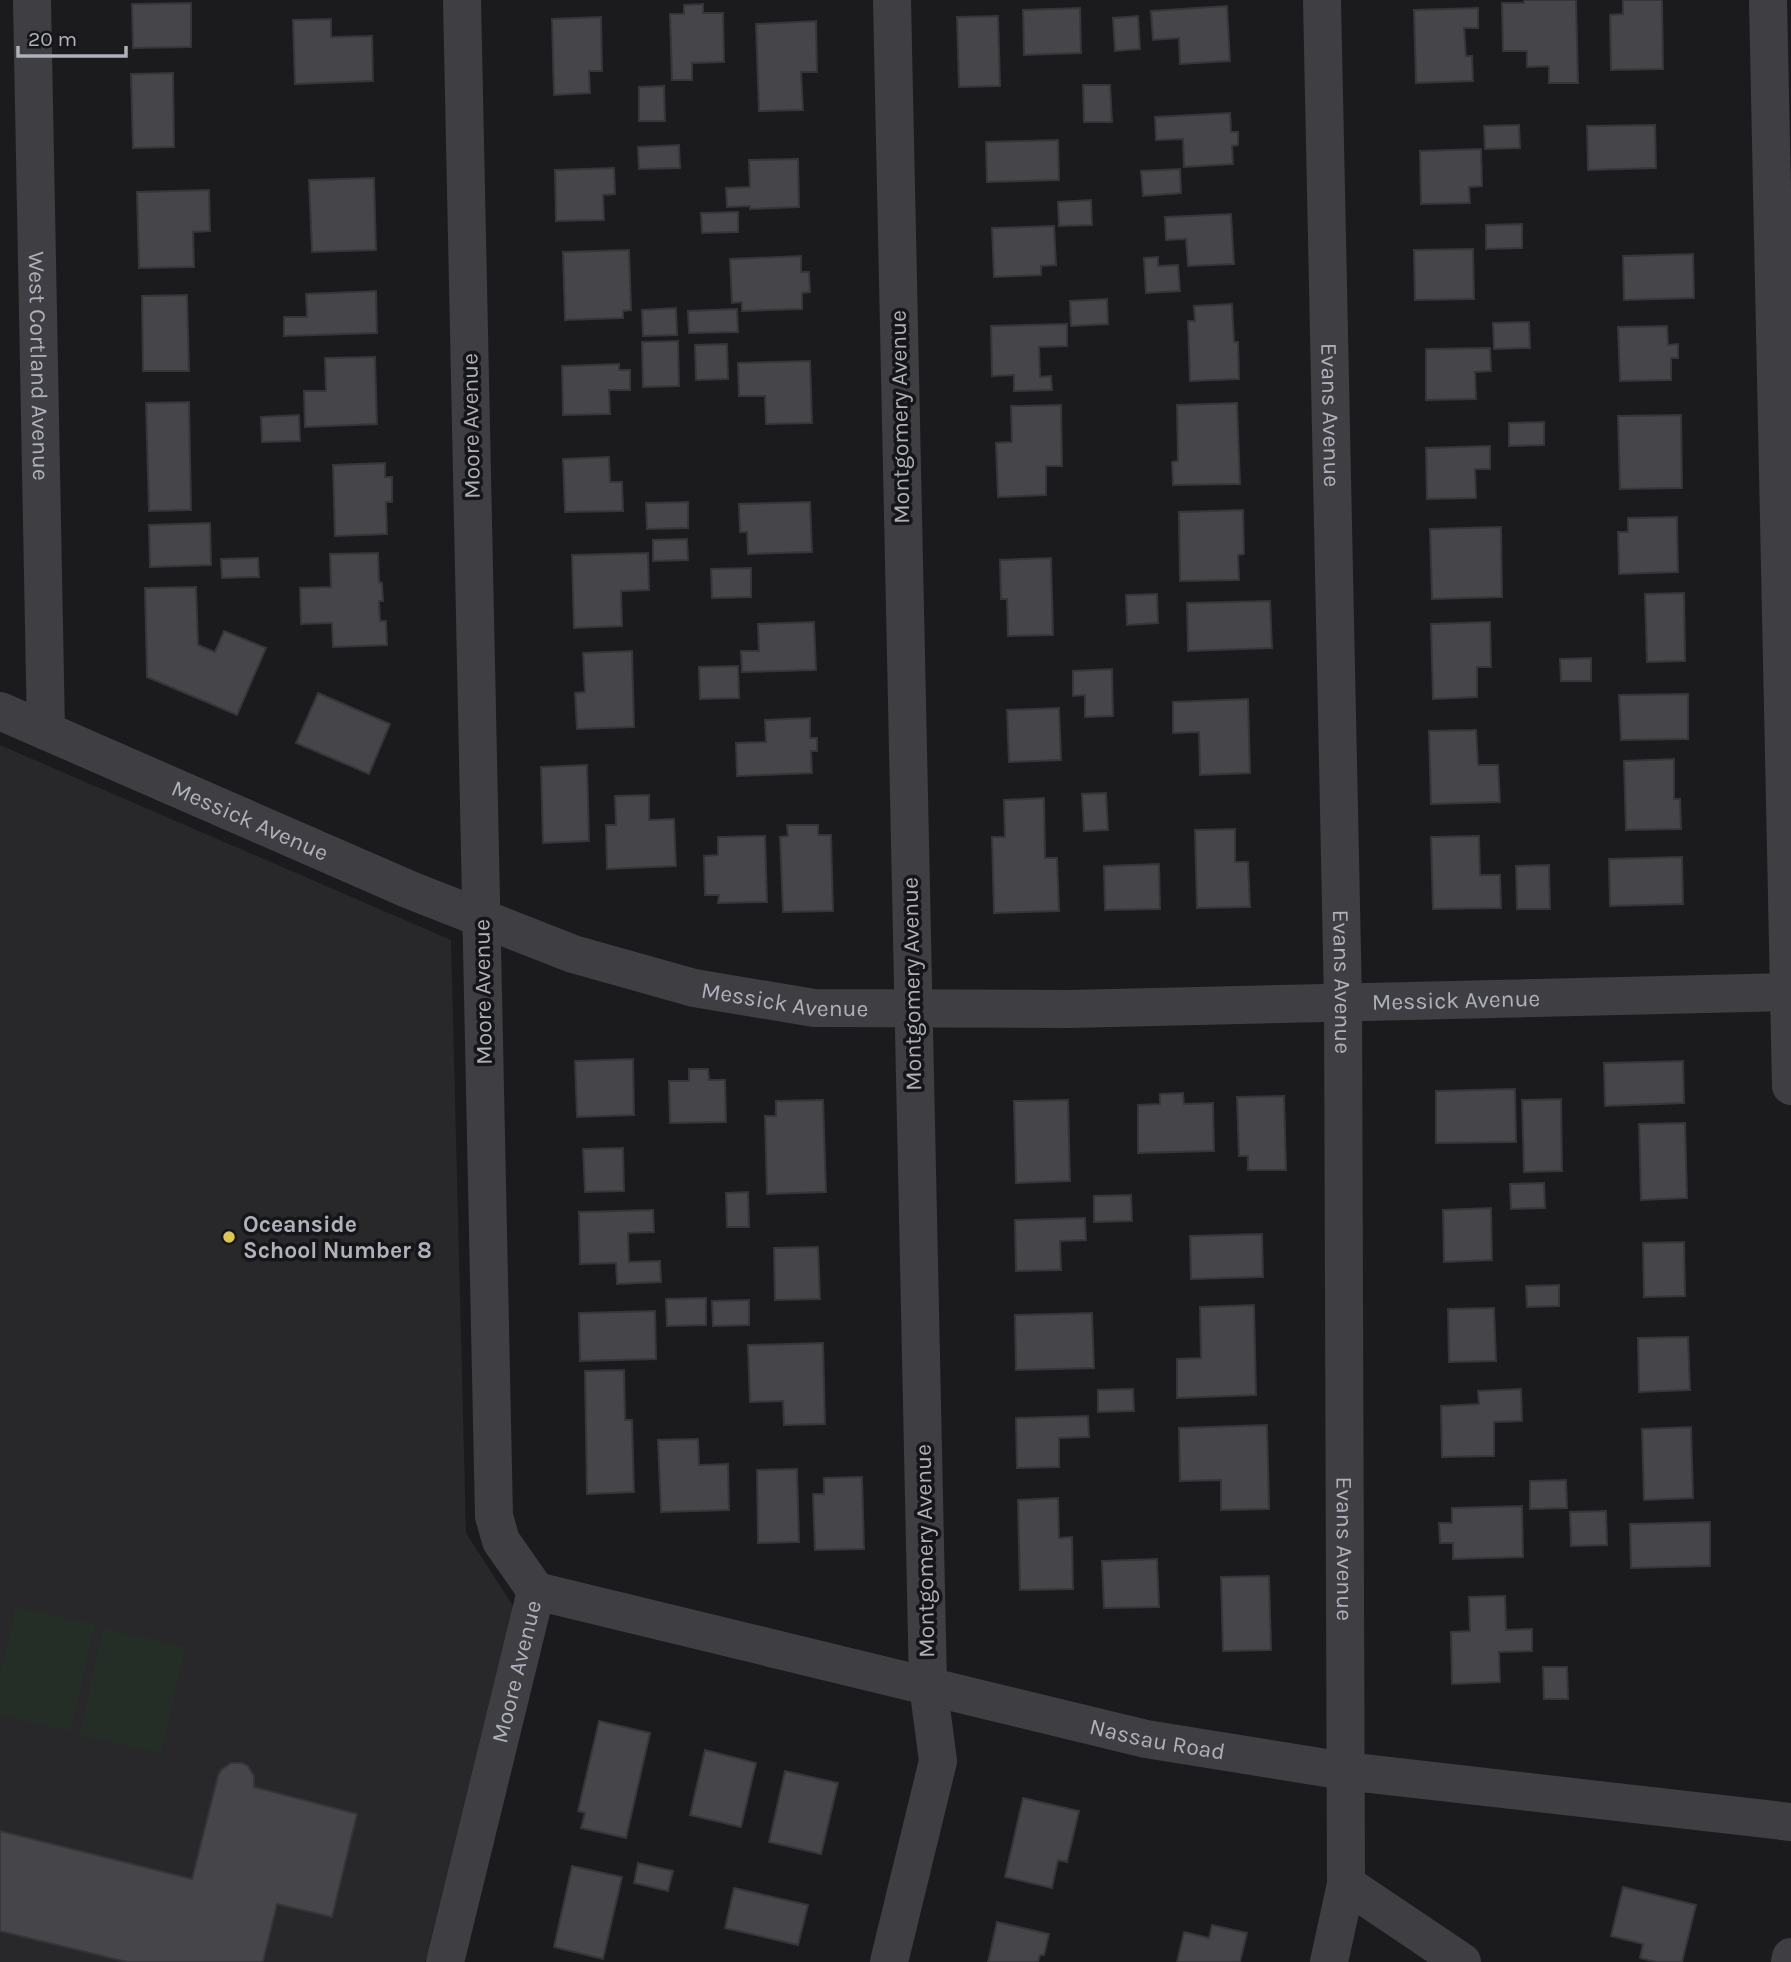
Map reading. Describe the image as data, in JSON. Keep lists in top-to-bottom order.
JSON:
{
  "streets": {
    "street": [
      "West Cortland Avenue",
      "Evans Avenue",
      "Montgomery Avenue",
      "Moore Avenue",
      "Messick Avenue",
      "Nassau Road"
    ]
  },
  "crossings": [
    ["West Cortland Avenue", "Messick Avenue"],
    ["Evans Avenue", "Messick Avenue"],
    ["Evans Avenue", "Nassau Road"],
    ["Montgomery Avenue", "Messick Avenue"],
    ["Montgomery Avenue", "Nassau Road"],
    ["Moore Avenue", "Messick Avenue"],
    ["Moore Avenue", "Nassau Road"]
  ],
  "places": ["Oceanside School Number 8"],
  "scale_bar": "20 m"
}
